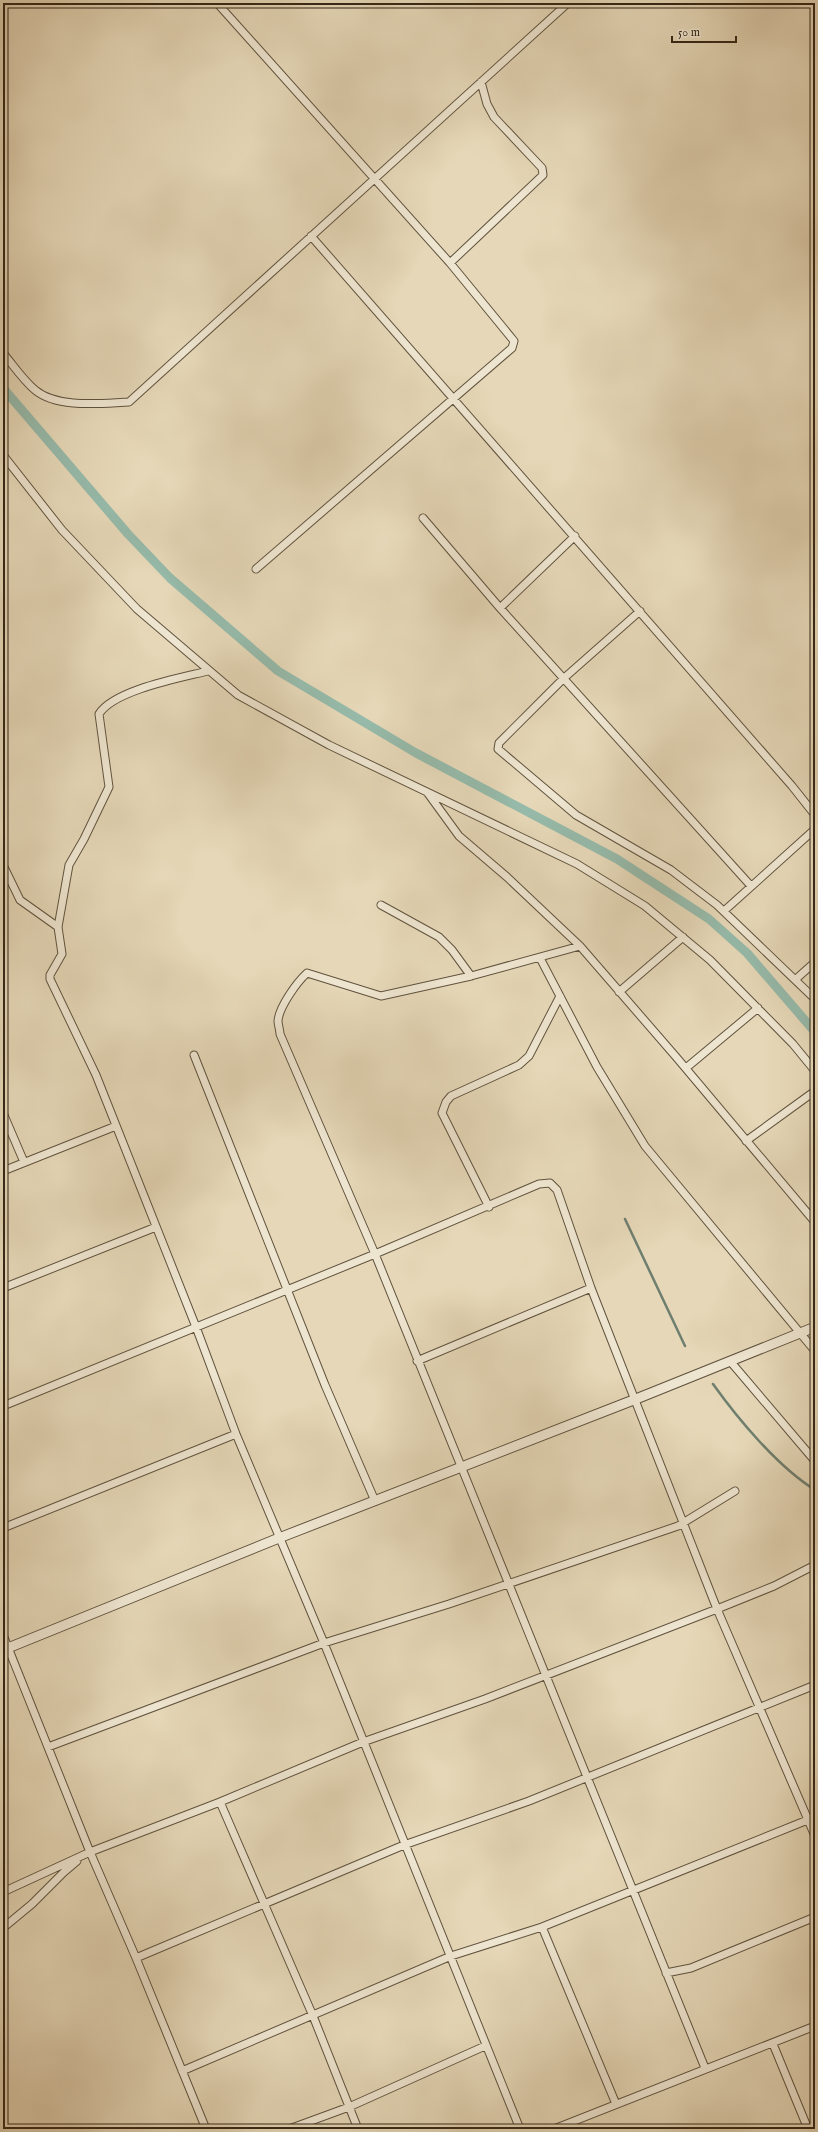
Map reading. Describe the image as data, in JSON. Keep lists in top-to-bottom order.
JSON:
{
  "scale_bar": "50 m"
}
